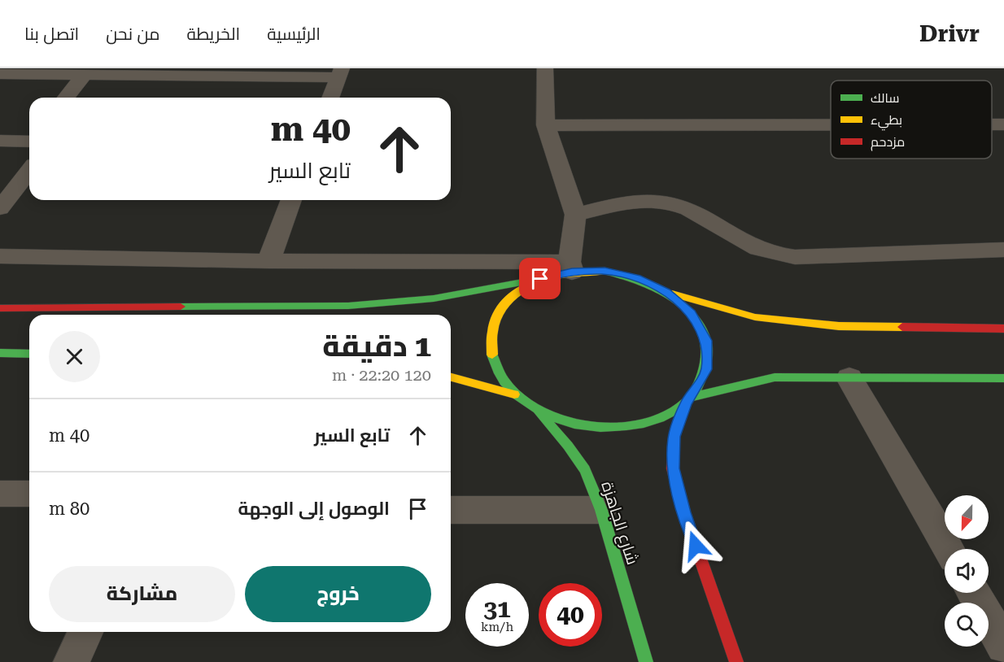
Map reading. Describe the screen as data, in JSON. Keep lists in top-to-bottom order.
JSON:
{
  "streets": {
    "street": ["شارع الجاهزة"]
  },
  "legend": ["سالك", "بطيء", "مزدحم"],
  "north": "bottom",
  "page": {
    "header": "Drivr",
    "nav": [
      "الرئيسية",
      "الخريطة",
      "من نحن",
      "اتصل بنا"
    ],
    "turn": ["40 m", "تابع السير"],
    "heading": ["1 دقيقة", "120 m · 22:20"],
    "list": [
      {
        "name": "تابع السير",
        "value": "40 m"
      },
      {
        "name": "الوصول إلى الوجهة",
        "value": "80 m"
      }
    ],
    "buttons": ["خروج", "مشاركة"],
    "speed": "31 km/h",
    "limit": "40"
  }
}
